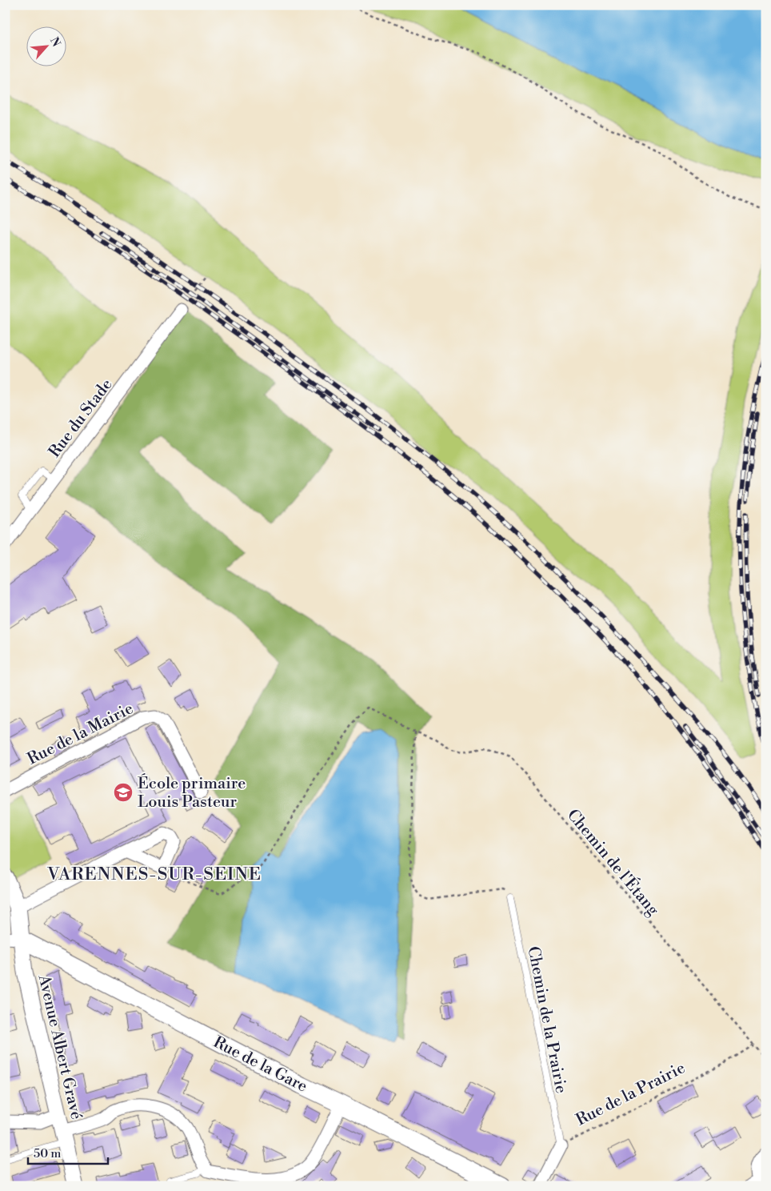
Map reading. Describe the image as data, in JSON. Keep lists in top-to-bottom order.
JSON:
{
  "streets": {
    "main road": ["Rue de la Gare"],
    "street": ["Rue du Stade", "Rue de la Mairie", "Avenue Albert Gravé"],
    "lane": ["Chemin de la Prairie"],
    "path": ["Chemin de l'Étang", "Rue de la Prairie"]
  },
  "crossings": [
    ["Chemin de l'Étang", "Rue de la Prairie"],
    ["Chemin de la Prairie", "Rue de la Prairie"],
    ["Avenue Albert Gravé", "Rue de la Gare"]
  ],
  "districts": ["VARENNES-SUR-SEINE"],
  "places": {
    "school or university": ["École primaire Louis Pasteur"]
  },
  "scale_bar": "50 m",
  "north": "top right"
}
